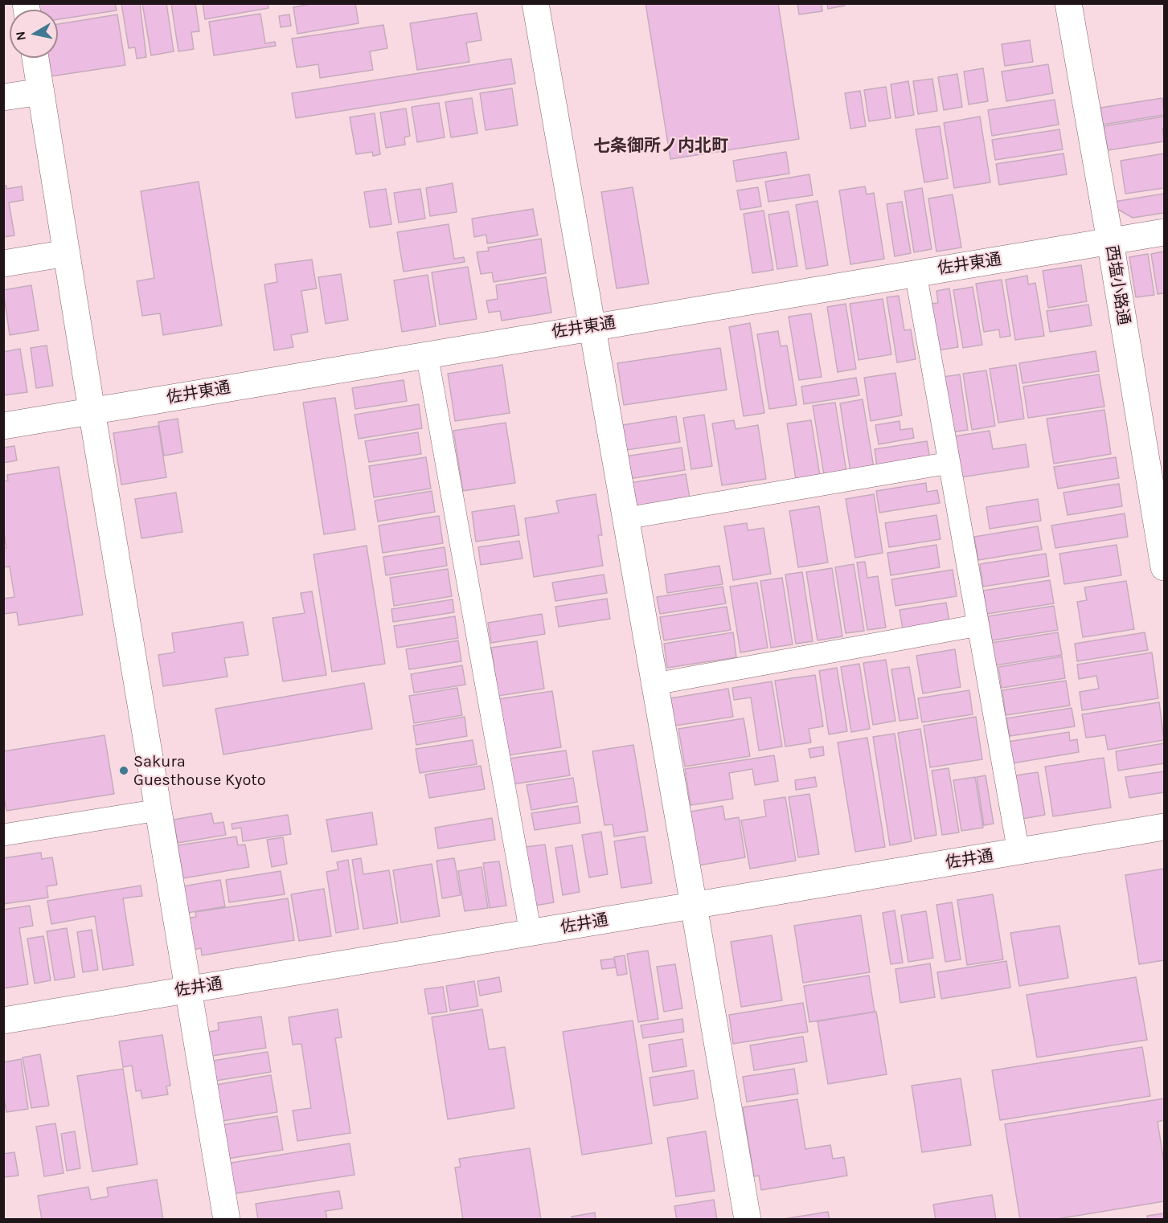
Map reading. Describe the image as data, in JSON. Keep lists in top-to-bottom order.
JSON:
{
  "streets": {
    "street": ["佐井東通", "西塩小路通", "佐井通"]
  },
  "crossings": [
    ["佐井東通", "西塩小路通"]
  ],
  "districts": ["七条御所ノ内北町"],
  "places": ["Sakura Guesthouse Kyoto"],
  "north": "left"
}
